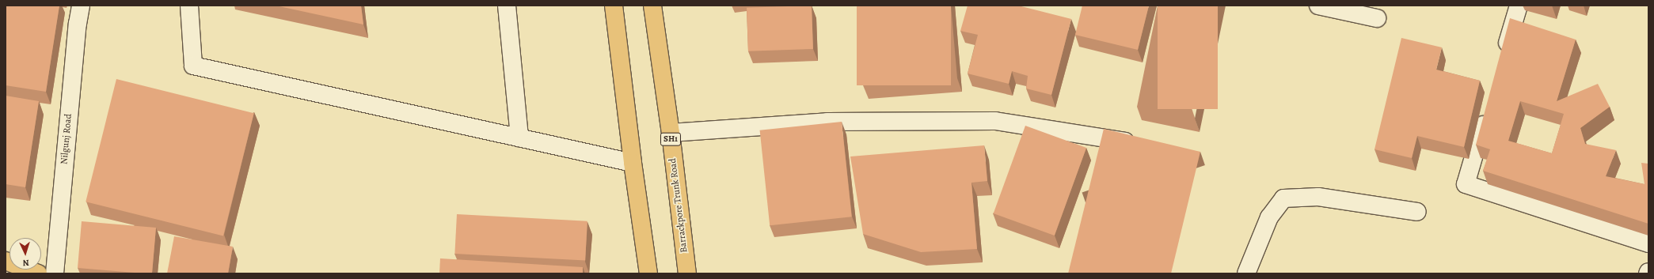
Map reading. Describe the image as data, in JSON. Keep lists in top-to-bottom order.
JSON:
{
  "streets": {
    "main road": ["SH1", "Barrackpore Trunk Road"],
    "street": ["Nilgunj Road"]
  },
  "north": "bottom"
}
